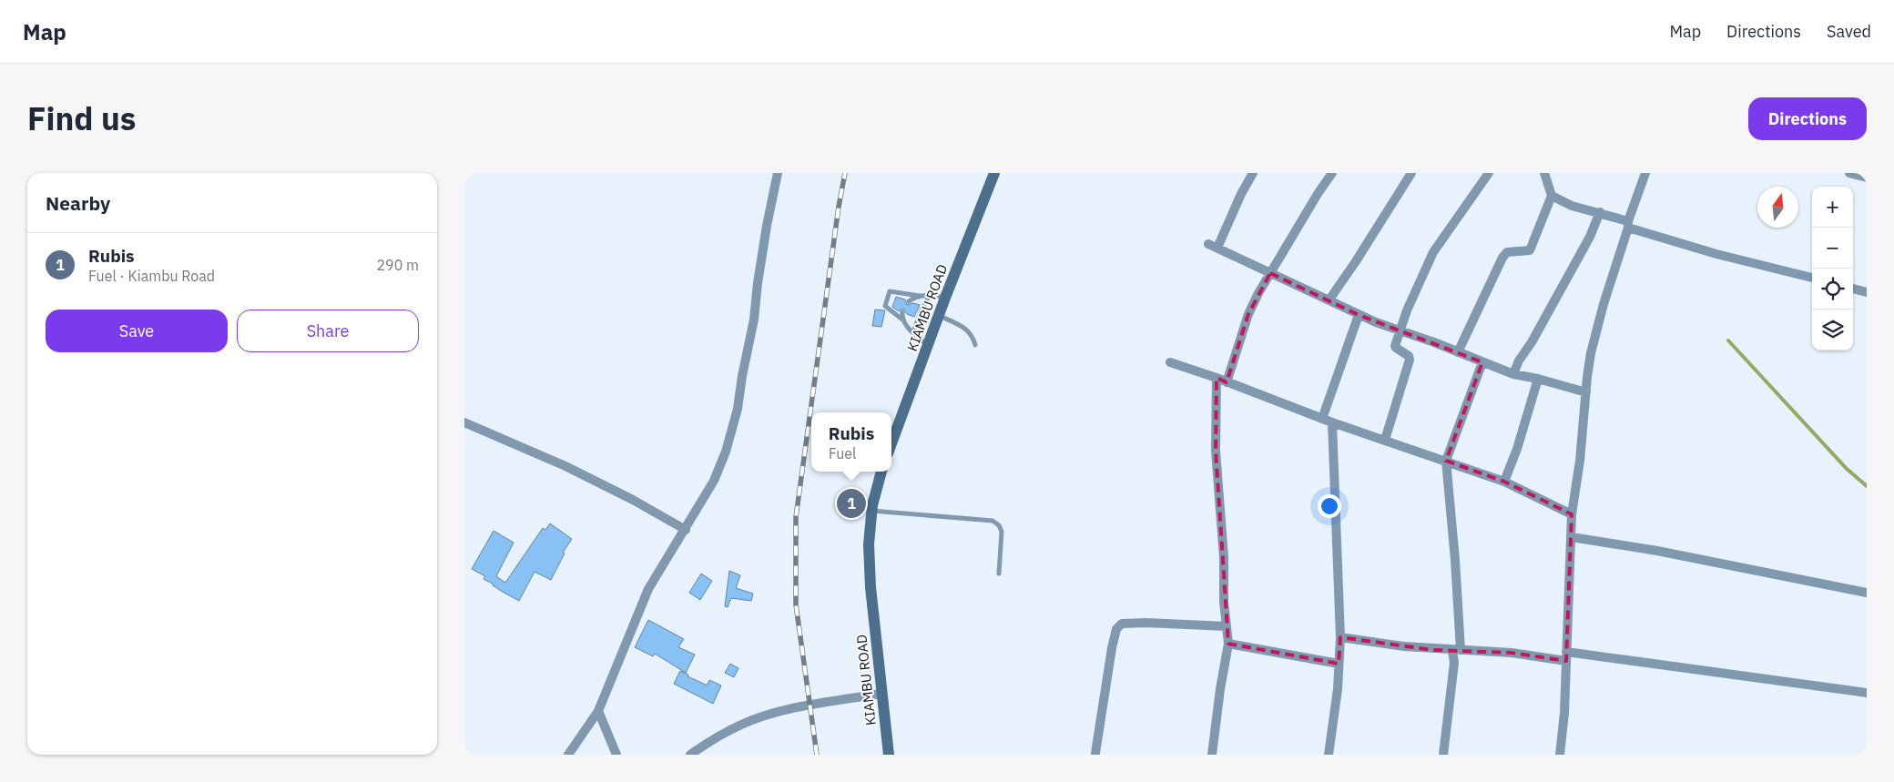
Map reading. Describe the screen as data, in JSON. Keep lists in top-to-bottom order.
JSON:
{
  "streets": {
    "main road": ["KIAMBU ROAD"]
  },
  "north": "top",
  "page": {
    "header": "Map",
    "nav": ["Map", "Directions", "Saved"],
    "title": "Find us",
    "buttons": [
      "Directions",
      ["Save", "Share"]
    ],
    "heading": "Nearby",
    "map_buttons": ["+", "−"],
    "list": [
      {
        "mark": "1",
        "name": "Rubis",
        "note": "Fuel · Kiambu Road",
        "value": "290 m"
      }
    ],
    "popup": ["Rubis", "Fuel"],
    "pins": "1"
  }
}
